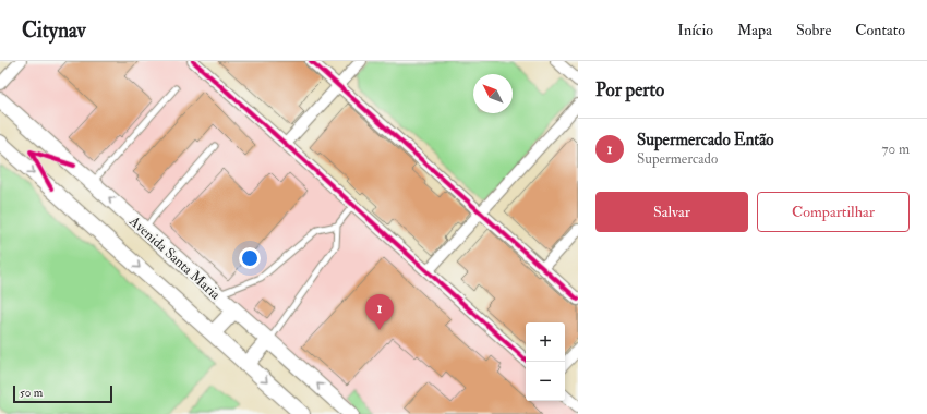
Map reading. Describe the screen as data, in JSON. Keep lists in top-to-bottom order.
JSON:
{
  "streets": {
    "main road": ["Avenida Santa Maria"]
  },
  "scale_bar": "50 m",
  "north": "top left",
  "page": {
    "header": "Citynav",
    "nav": [
      "Início",
      "Mapa",
      "Sobre",
      "Contato"
    ],
    "heading": "Por perto",
    "list": [
      {
        "mark": "1",
        "name": "Supermercado Então",
        "note": "Supermercado",
        "value": "70 m"
      }
    ],
    "buttons": ["Salvar", "Compartilhar"],
    "pins": "1",
    "map_buttons": ["+", "−"],
    "scale": "50 m"
  }
}
